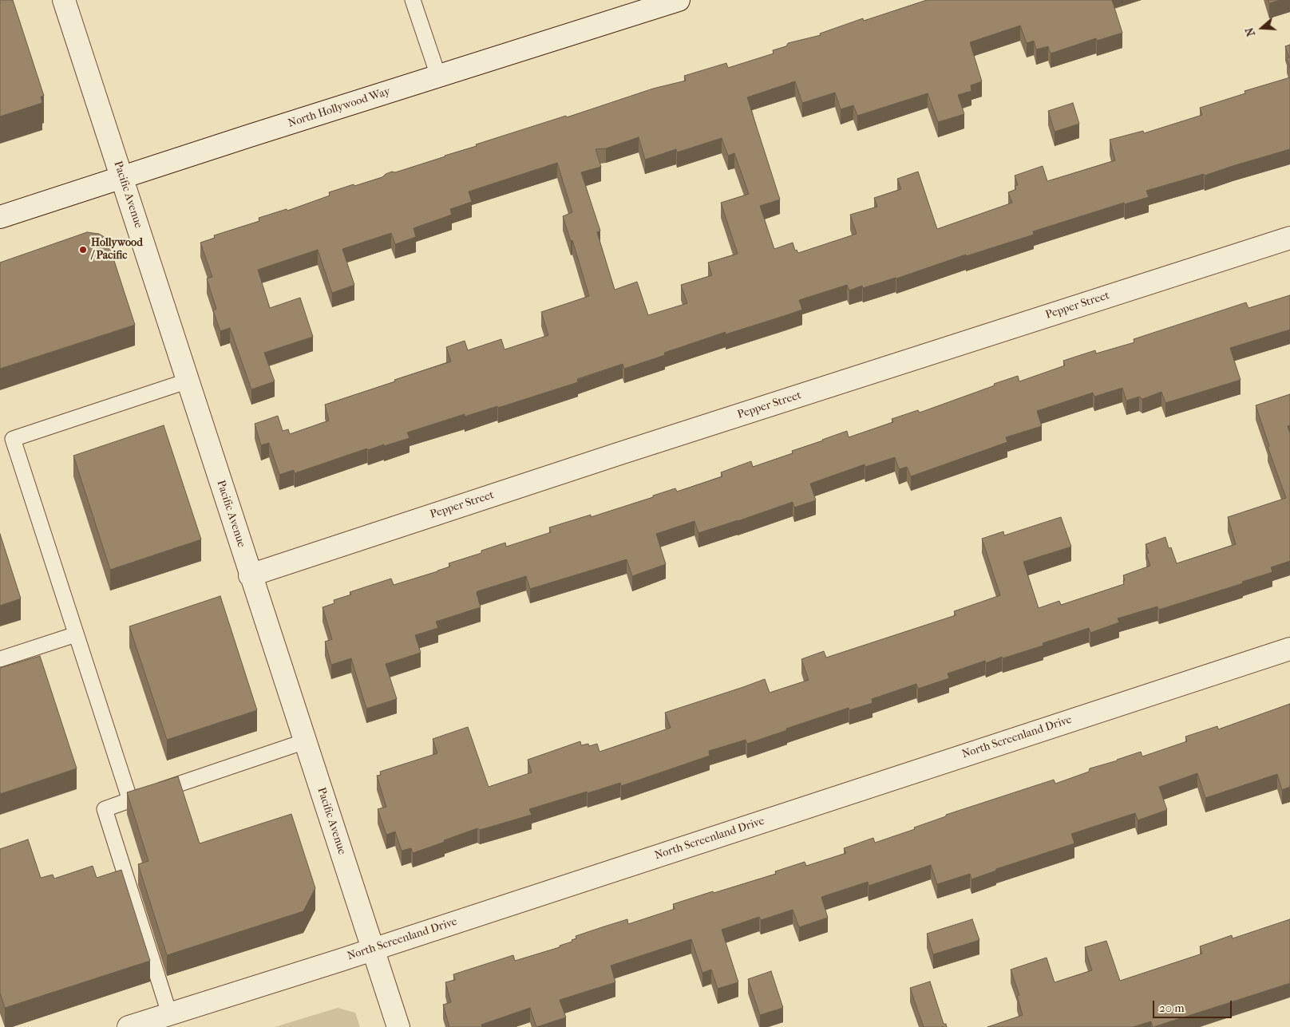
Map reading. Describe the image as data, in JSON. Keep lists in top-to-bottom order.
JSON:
{
  "streets": {
    "street": [
      "North Hollywood Way",
      "Pacific Avenue",
      "Pepper Street",
      "North Screenland Drive"
    ]
  },
  "crossings": [
    ["North Hollywood Way", "Pacific Avenue"],
    ["Pacific Avenue", "Pepper Street"],
    ["Pacific Avenue", "North Screenland Drive"]
  ],
  "places": ["Hollywood / Pacific"],
  "scale_bar": "20 m",
  "north": "left"
}
